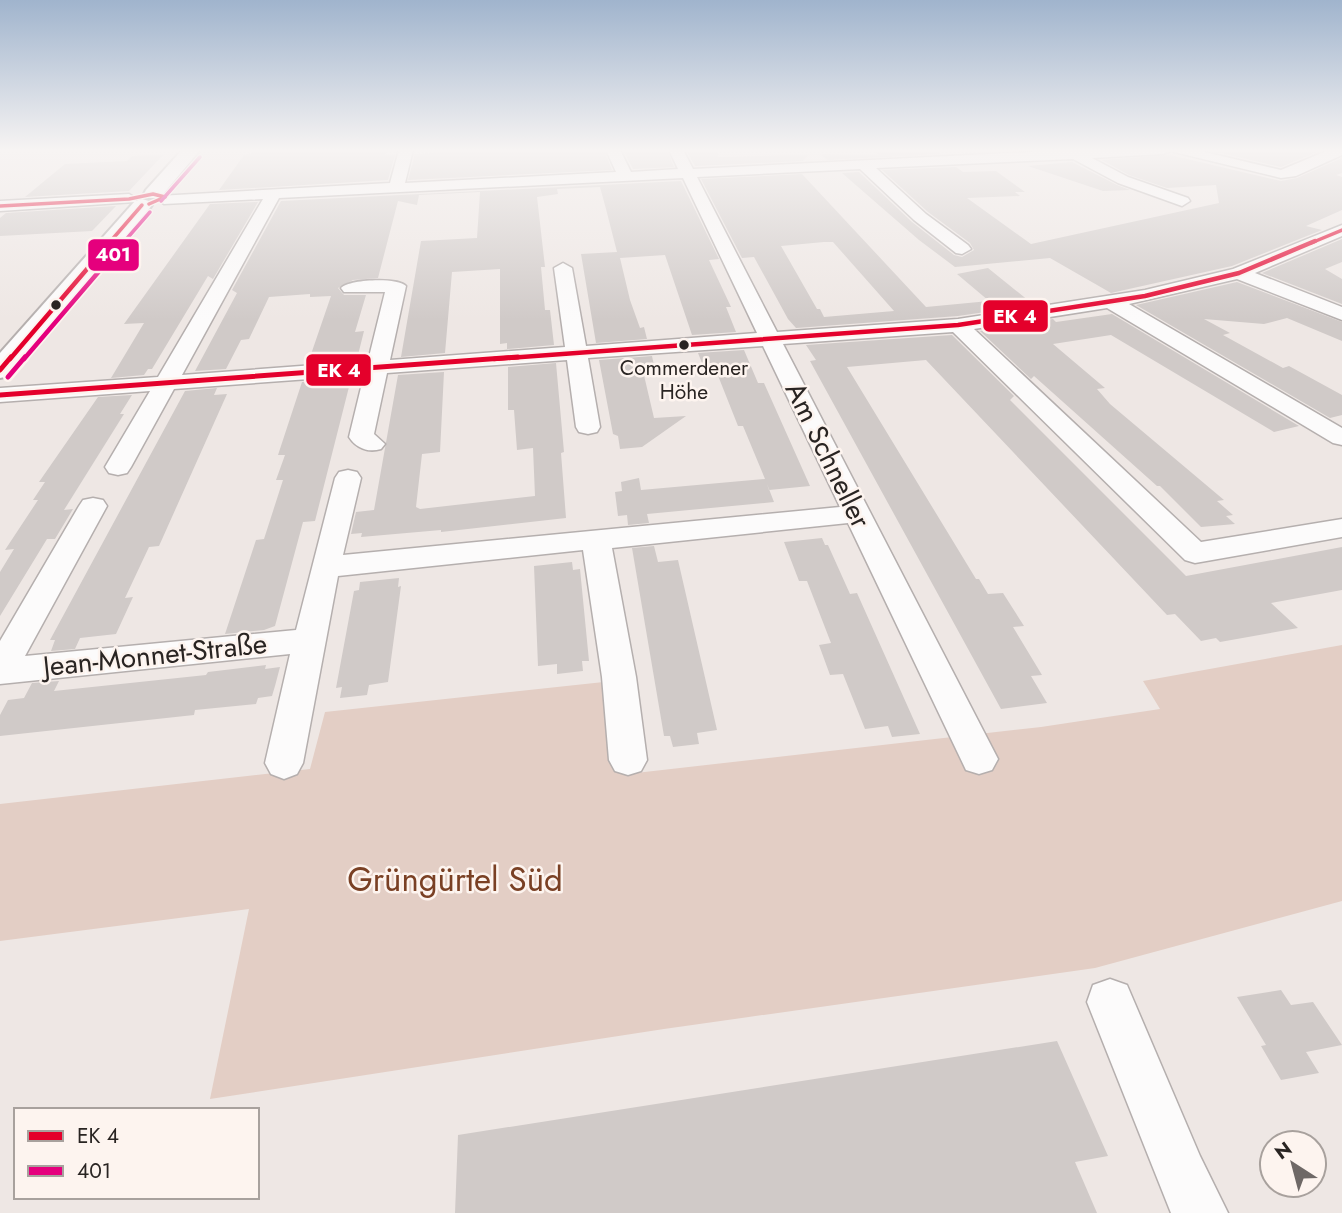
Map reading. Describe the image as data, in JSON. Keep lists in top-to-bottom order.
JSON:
{
  "streets": {
    "street": ["Am Schneller", "Jean-Monnet-Straße"]
  },
  "parks": ["Grüngürtel Süd"],
  "places": ["Commerdener Höhe"],
  "lines": ["transit line 401"],
  "legend": ["EK 4", "401"],
  "north": "top left"
}
